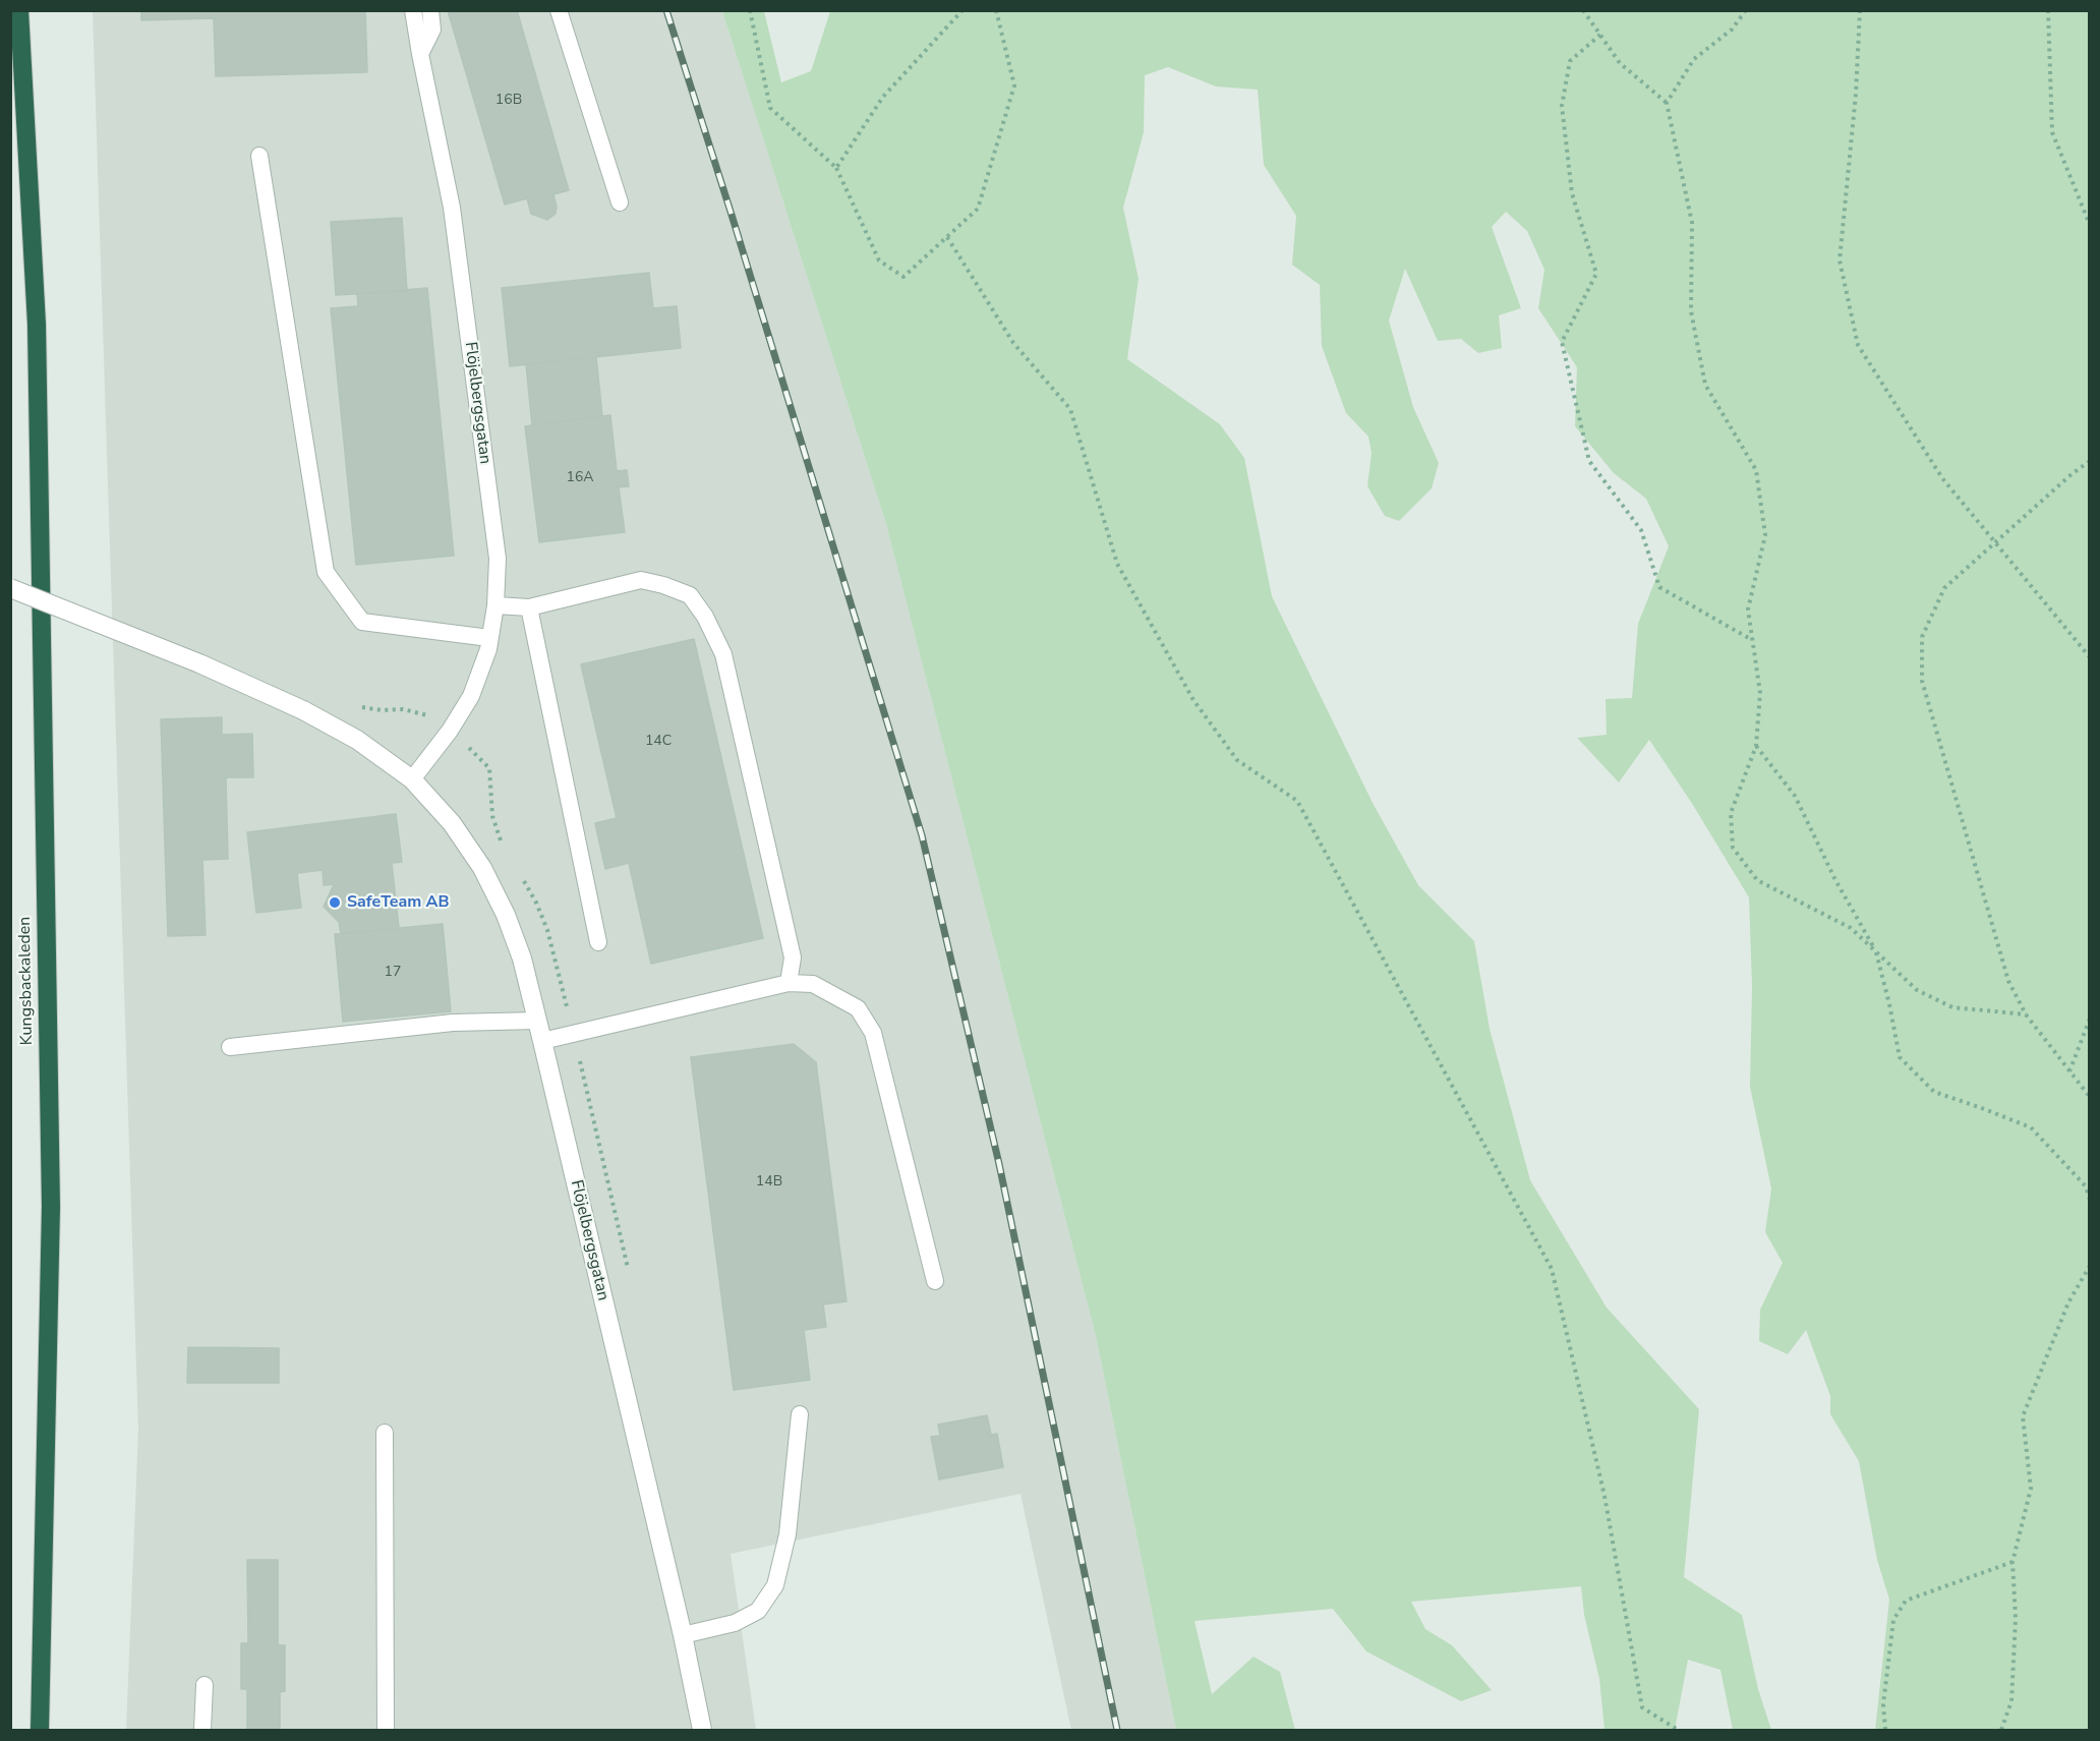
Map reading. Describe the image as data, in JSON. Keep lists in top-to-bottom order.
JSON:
{
  "streets": {
    "highway": ["Kungsbackaleden"],
    "street": ["Flöjelbergsgatan"]
  },
  "places": ["SafeTeam AB"],
  "house_numbers": [
    "16B",
    "16A",
    "14C",
    "17",
    "14B"
  ]
}
